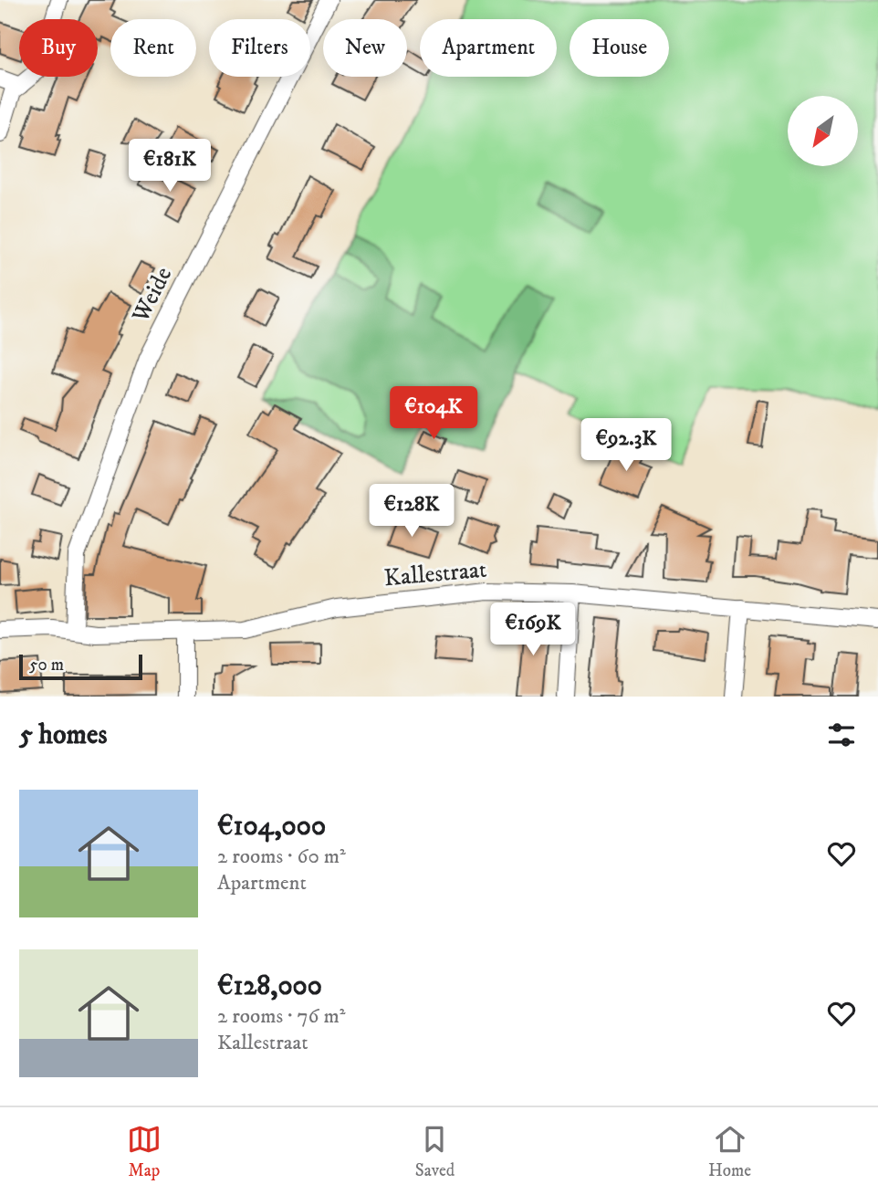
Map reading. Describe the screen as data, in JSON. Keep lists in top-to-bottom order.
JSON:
{
  "streets": {
    "street": ["Weide", "Kallestraat"]
  },
  "crossings": [
    ["Weide", "Kallestraat"]
  ],
  "scale_bar": "50 m",
  "north": "bottom left",
  "page": {
    "chip": [
      "Buy",
      "Rent",
      "Filters",
      "New",
      "Apartment",
      "House"
    ],
    "price": [
      "€181K",
      "€104K",
      "€92.3K",
      "€128K",
      "€169K"
    ],
    "scale": "50 m",
    "heading": "5 homes",
    "list": [
      {
        "name": "€104,000",
        "note": "2 rooms · 60 m² · Apartment"
      },
      {
        "name": "€128,000",
        "note": "2 rooms · 76 m² · Kallestraat"
      }
    ],
    "tabs": ["Map", "Saved", "Home"]
  }
}
